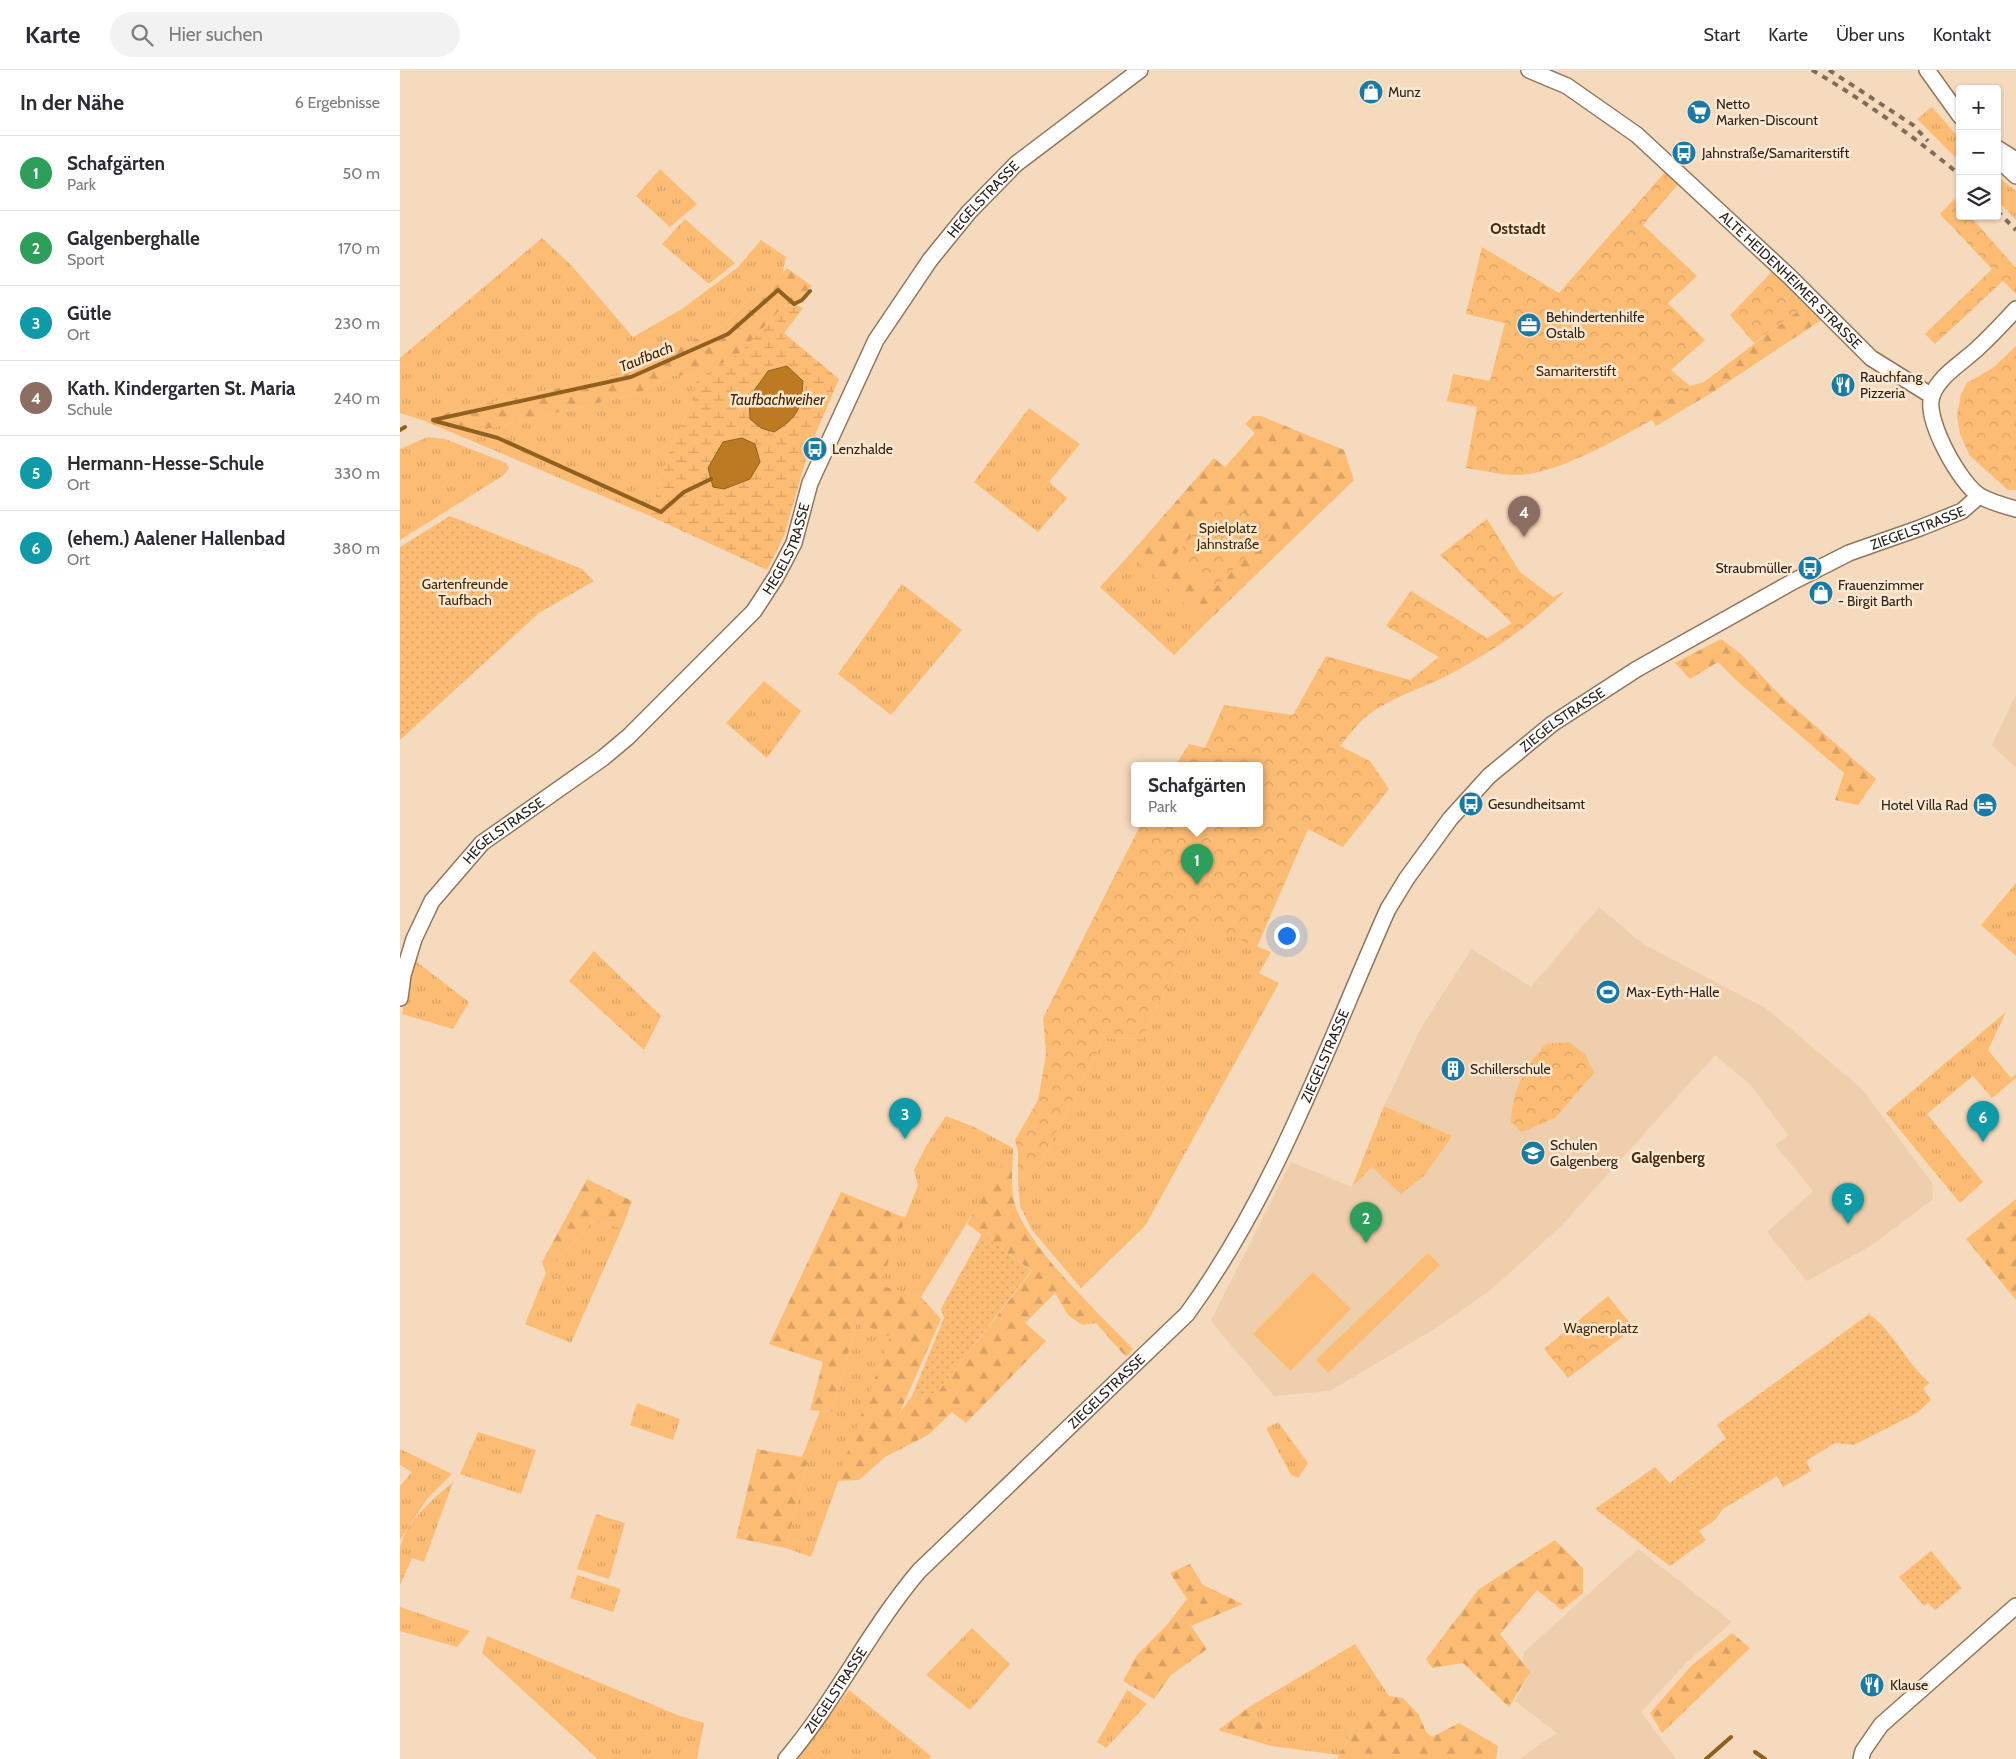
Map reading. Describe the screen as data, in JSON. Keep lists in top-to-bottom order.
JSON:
{
  "streets": {
    "main road": ["HEGELSTRASSE", "ALTE HEIDENHEIMER STRASSE", "ZIEGELSTRASSE"]
  },
  "districts": ["Oststadt", "Galgenberg"],
  "water": ["Taufbach", "Taufbachweiher"],
  "parks": [
    "Samariterstift",
    "Spielplatz Jahnstraße",
    "Gartenfreunde Taufbach",
    "Wagnerplatz"
  ],
  "places": {
    "shop": ["Munz", "Frauenzimmer - Birgit Barth"],
    "supermarket": ["Netto Marken-Discount"],
    "bus stop": [
      "Jahnstraße/Samariterstift",
      "Lenzhalde",
      "Straubmüller",
      "Gesundheitsamt"
    ],
    "office": ["Behindertenhilfe Ostalb"],
    "restaurant": ["Rauchfang Pizzeria", "Klause"],
    "hotel": ["Hotel Villa Rad"],
    "sports": ["Max-Eyth-Halle"],
    "building": ["Schillerschule"],
    "school or university": ["Schulen Galgenberg"]
  },
  "page": {
    "header": "Karte",
    "search": "Hier suchen",
    "nav": [
      "Start",
      "Karte",
      "Über uns",
      "Kontakt"
    ],
    "heading": ["In der Nähe", "6 Ergebnisse"],
    "map_buttons": ["+", "−"],
    "list": [
      {
        "mark": "1",
        "name": "Schafgärten",
        "note": "Park",
        "value": "50 m"
      },
      {
        "mark": "2",
        "name": "Galgenberghalle",
        "note": "Sport",
        "value": "170 m"
      },
      {
        "mark": "3",
        "name": "Gütle",
        "note": "Ort",
        "value": "230 m"
      },
      {
        "mark": "4",
        "name": "Kath. Kindergarten St. Maria",
        "note": "Schule",
        "value": "240 m"
      },
      {
        "mark": "5",
        "name": "Hermann-Hesse-Schule",
        "note": "Ort",
        "value": "330 m"
      },
      {
        "mark": "6",
        "name": "(ehem.) Aalener Hallenbad",
        "note": "Ort",
        "value": "380 m"
      }
    ],
    "pins": [
      "4",
      "1",
      "3",
      "6",
      "5",
      "2"
    ],
    "popup": ["Schafgärten", "Park"]
  }
}
